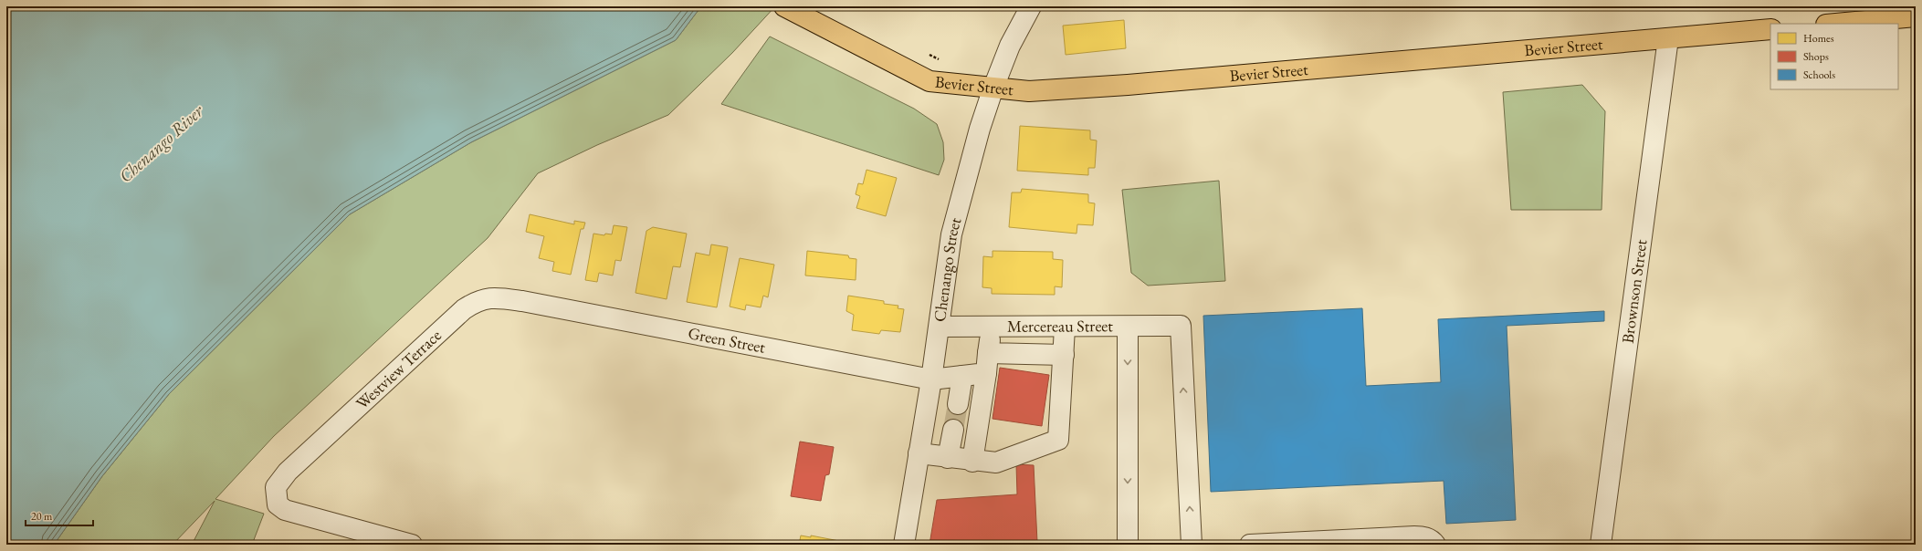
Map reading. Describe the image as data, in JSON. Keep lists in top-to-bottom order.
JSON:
{
  "streets": {
    "main road": ["Bevier Street"],
    "street": [
      "Chenango Street",
      "Brownson Street",
      "Mercereau Street",
      "Green Street",
      "Westview Terrace"
    ]
  },
  "crossings": [
    ["Bevier Street", "Chenango Street"],
    ["Bevier Street", "Brownson Street"],
    ["Chenango Street", "Mercereau Street"],
    ["Chenango Street", "Green Street"],
    ["Green Street", "Westview Terrace"]
  ],
  "water": ["Chenango River"],
  "legend": ["Homes", "Shops", "Schools"],
  "scale_bar": "20 m"
}
